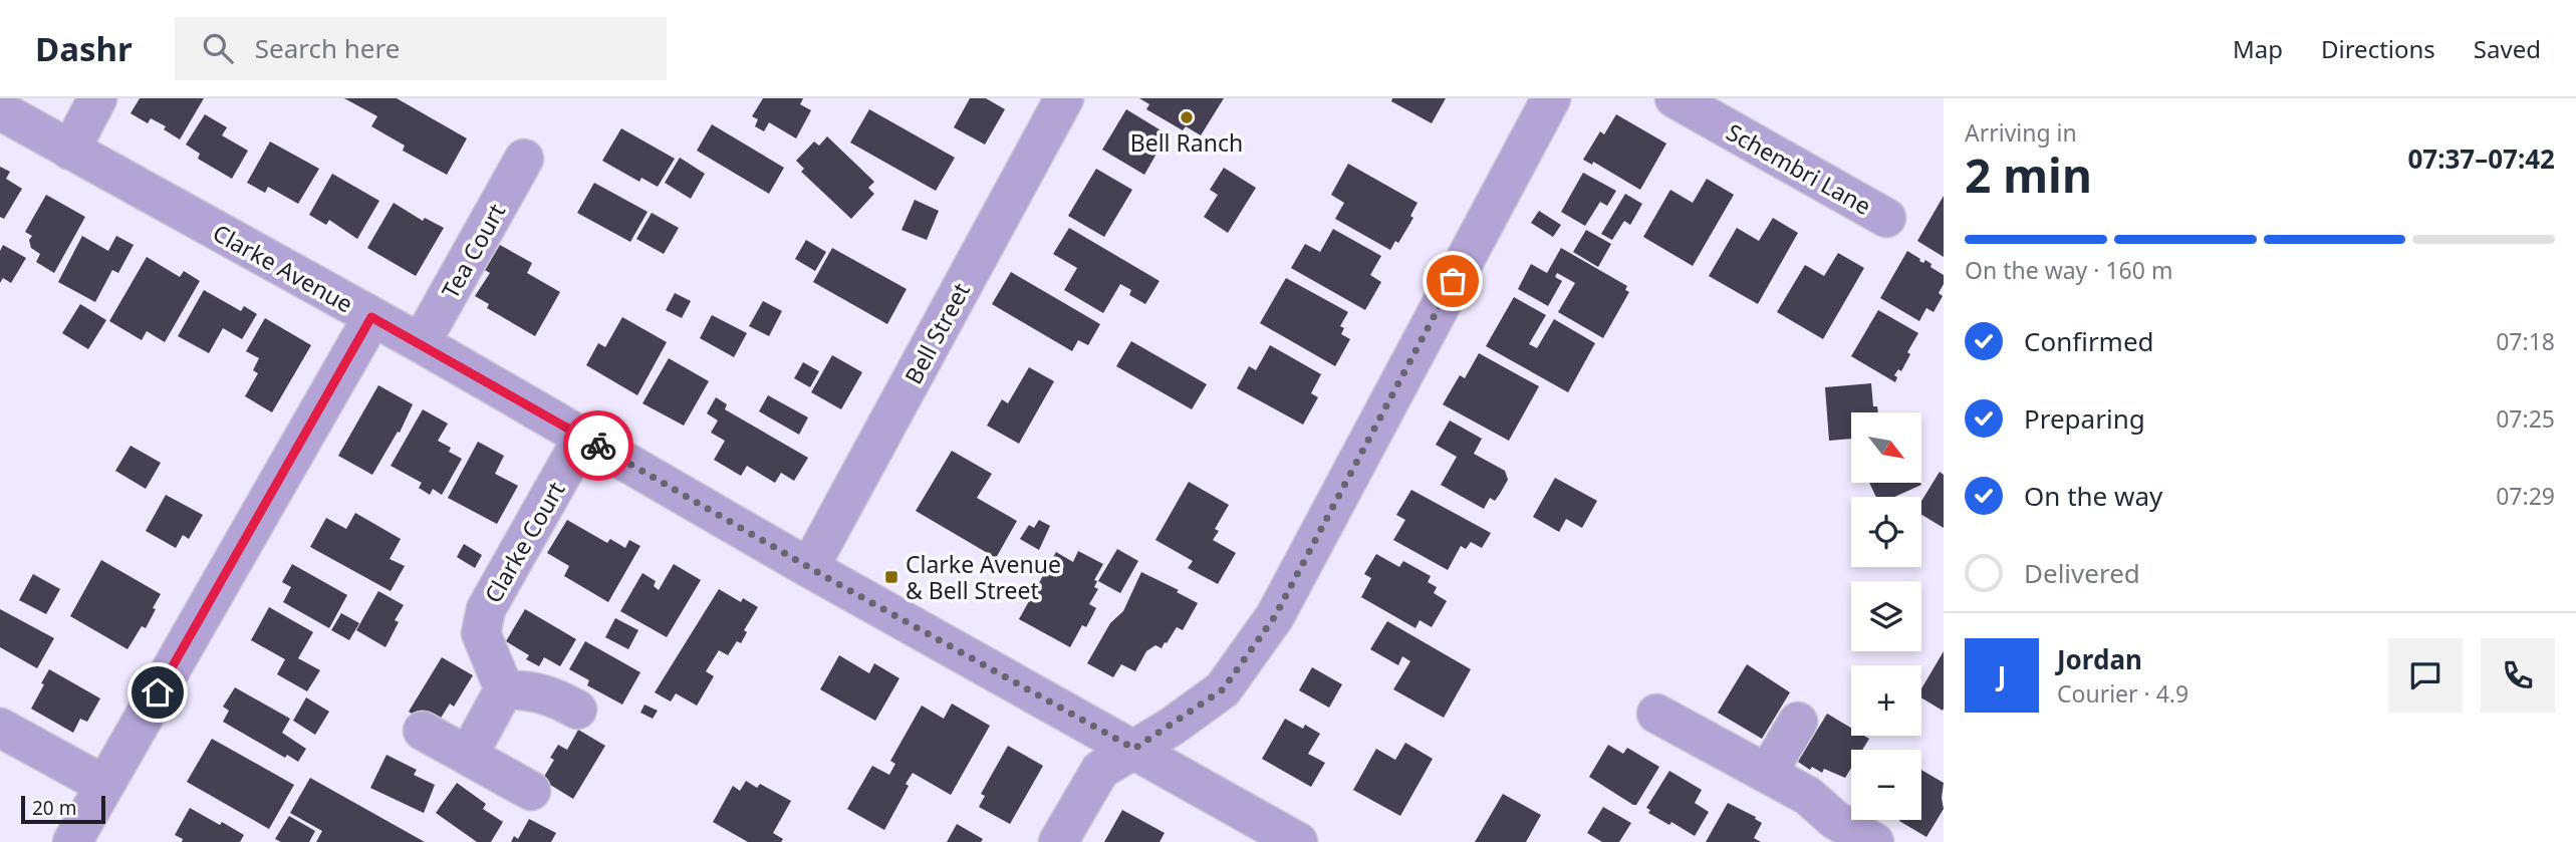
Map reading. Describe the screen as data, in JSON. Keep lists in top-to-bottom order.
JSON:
{
  "streets": {
    "street": [
      "Schembri Lane",
      "Tea Court",
      "Clarke Avenue",
      "Bell Street",
      "Clarke Court"
    ]
  },
  "crossings": [
    ["Tea Court", "Clarke Avenue"],
    ["Clarke Avenue", "Bell Street"],
    ["Clarke Avenue", "Clarke Court"]
  ],
  "places": {
    "other": ["Bell Ranch"],
    "transit": ["Clarke Avenue & Bell Street"]
  },
  "scale_bar": "20 m",
  "north": "bottom right",
  "page": {
    "header": "Dashr",
    "search": "Search here",
    "nav": ["Map", "Directions", "Saved"],
    "heading": ["2 min", "Arriving in", "07:37–07:42"],
    "panel": ["Jordan", "Courier · 4.9"],
    "bar": "On the way · 160 m",
    "list": [
      ["Confirmed", "07:18"],
      ["Preparing", "07:25"],
      ["On the way", "07:29"],
      "Delivered"
    ],
    "map_buttons": ["+", "−"],
    "round": "J",
    "scale": "20 m"
  }
}
